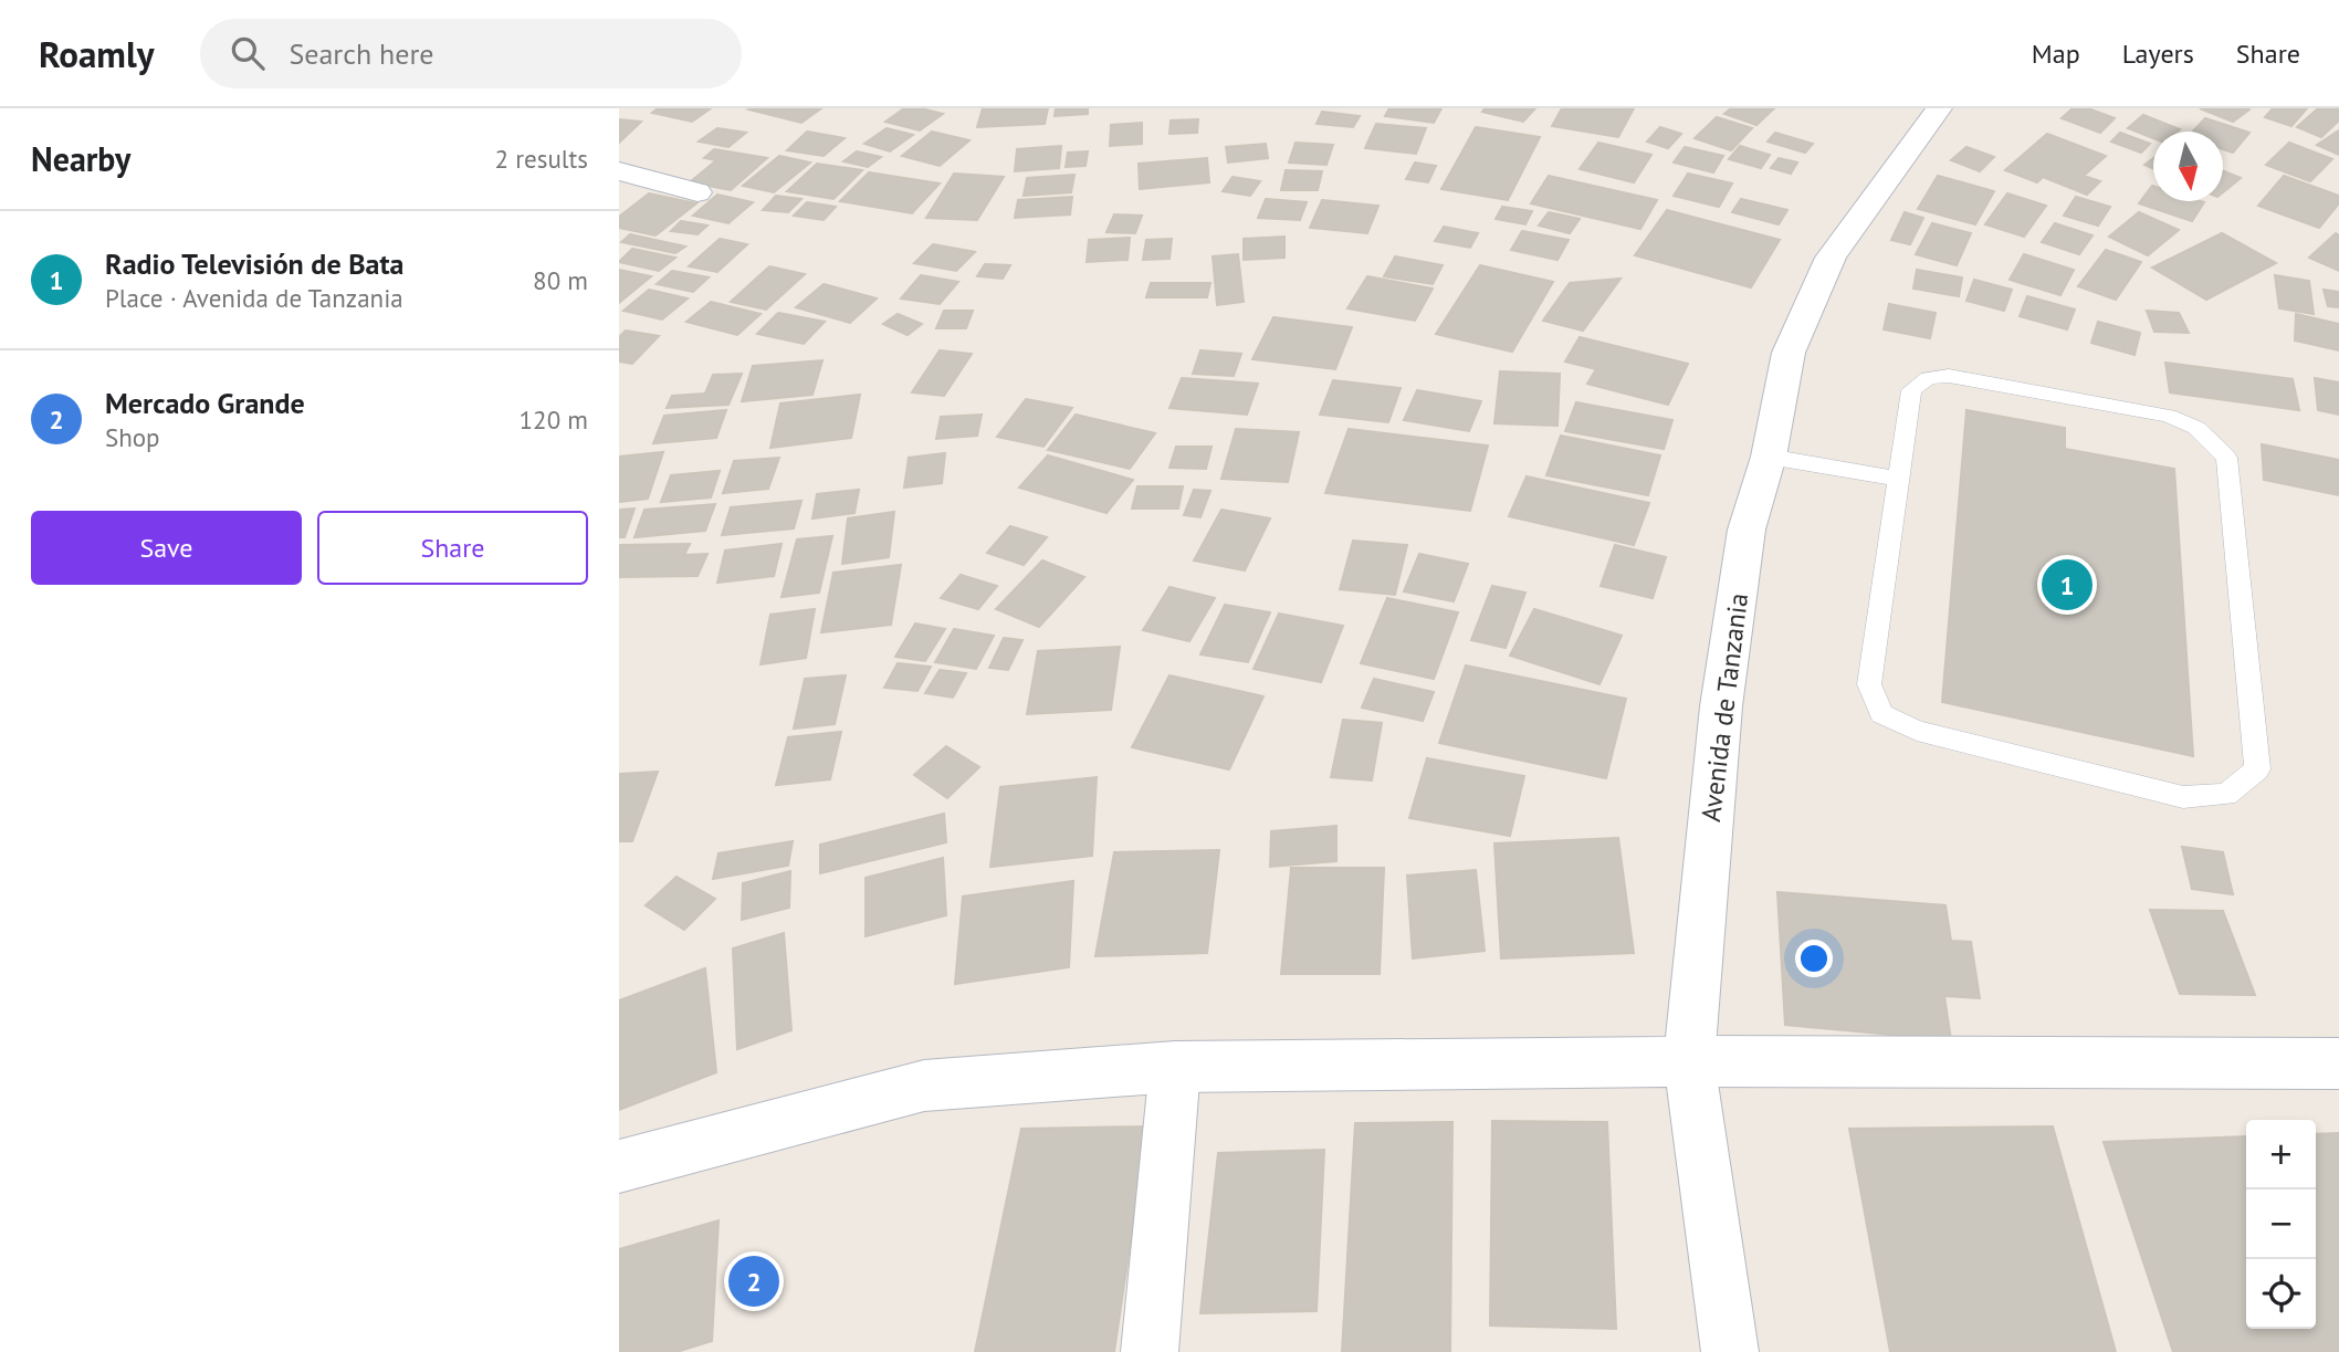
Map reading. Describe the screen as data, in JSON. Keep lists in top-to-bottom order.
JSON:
{
  "streets": {
    "main road": ["Avenida de Tanzania"]
  },
  "north": "bottom",
  "page": {
    "header": "Roamly",
    "search": "Search here",
    "nav": ["Map", "Layers", "Share"],
    "heading": ["Nearby", "2 results"],
    "list": [
      {
        "mark": "1",
        "name": "Radio Televisión de Bata",
        "note": "Place · Avenida de Tanzania",
        "value": "80 m"
      },
      {
        "mark": "2",
        "name": "Mercado Grande",
        "note": "Shop",
        "value": "120 m"
      }
    ],
    "buttons": ["Save", "Share"],
    "pins": ["1", "2"],
    "map_buttons": ["+", "−"]
  }
}
